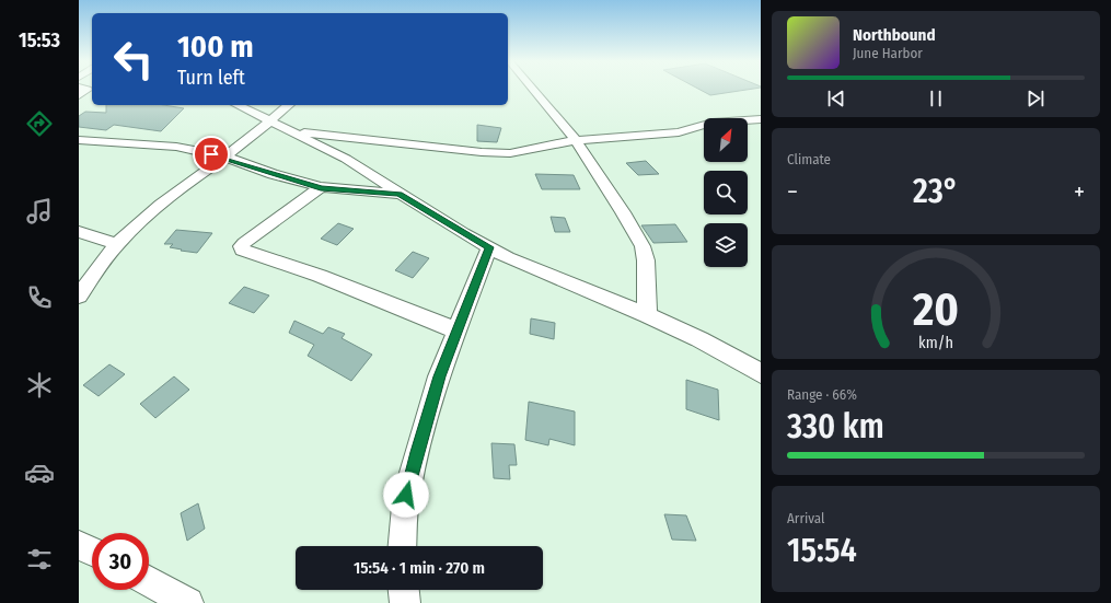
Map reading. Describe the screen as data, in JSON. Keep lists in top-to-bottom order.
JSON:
{
  "north": "top right",
  "page": {
    "tabs": "15:53",
    "turn": ["100 m", "Turn left"],
    "song": ["Northbound", "June Harbor"],
    "tile": [
      "Climate",
      ["Range · 66%", "330 km"],
      ["Arrival", "15:54"]
    ],
    "heat": ["−", "23°", "+"],
    "limit": "30",
    "trip": "15:54 · 1 min · 270 m",
    "gauge": ["20", "km/h"]
  }
}
